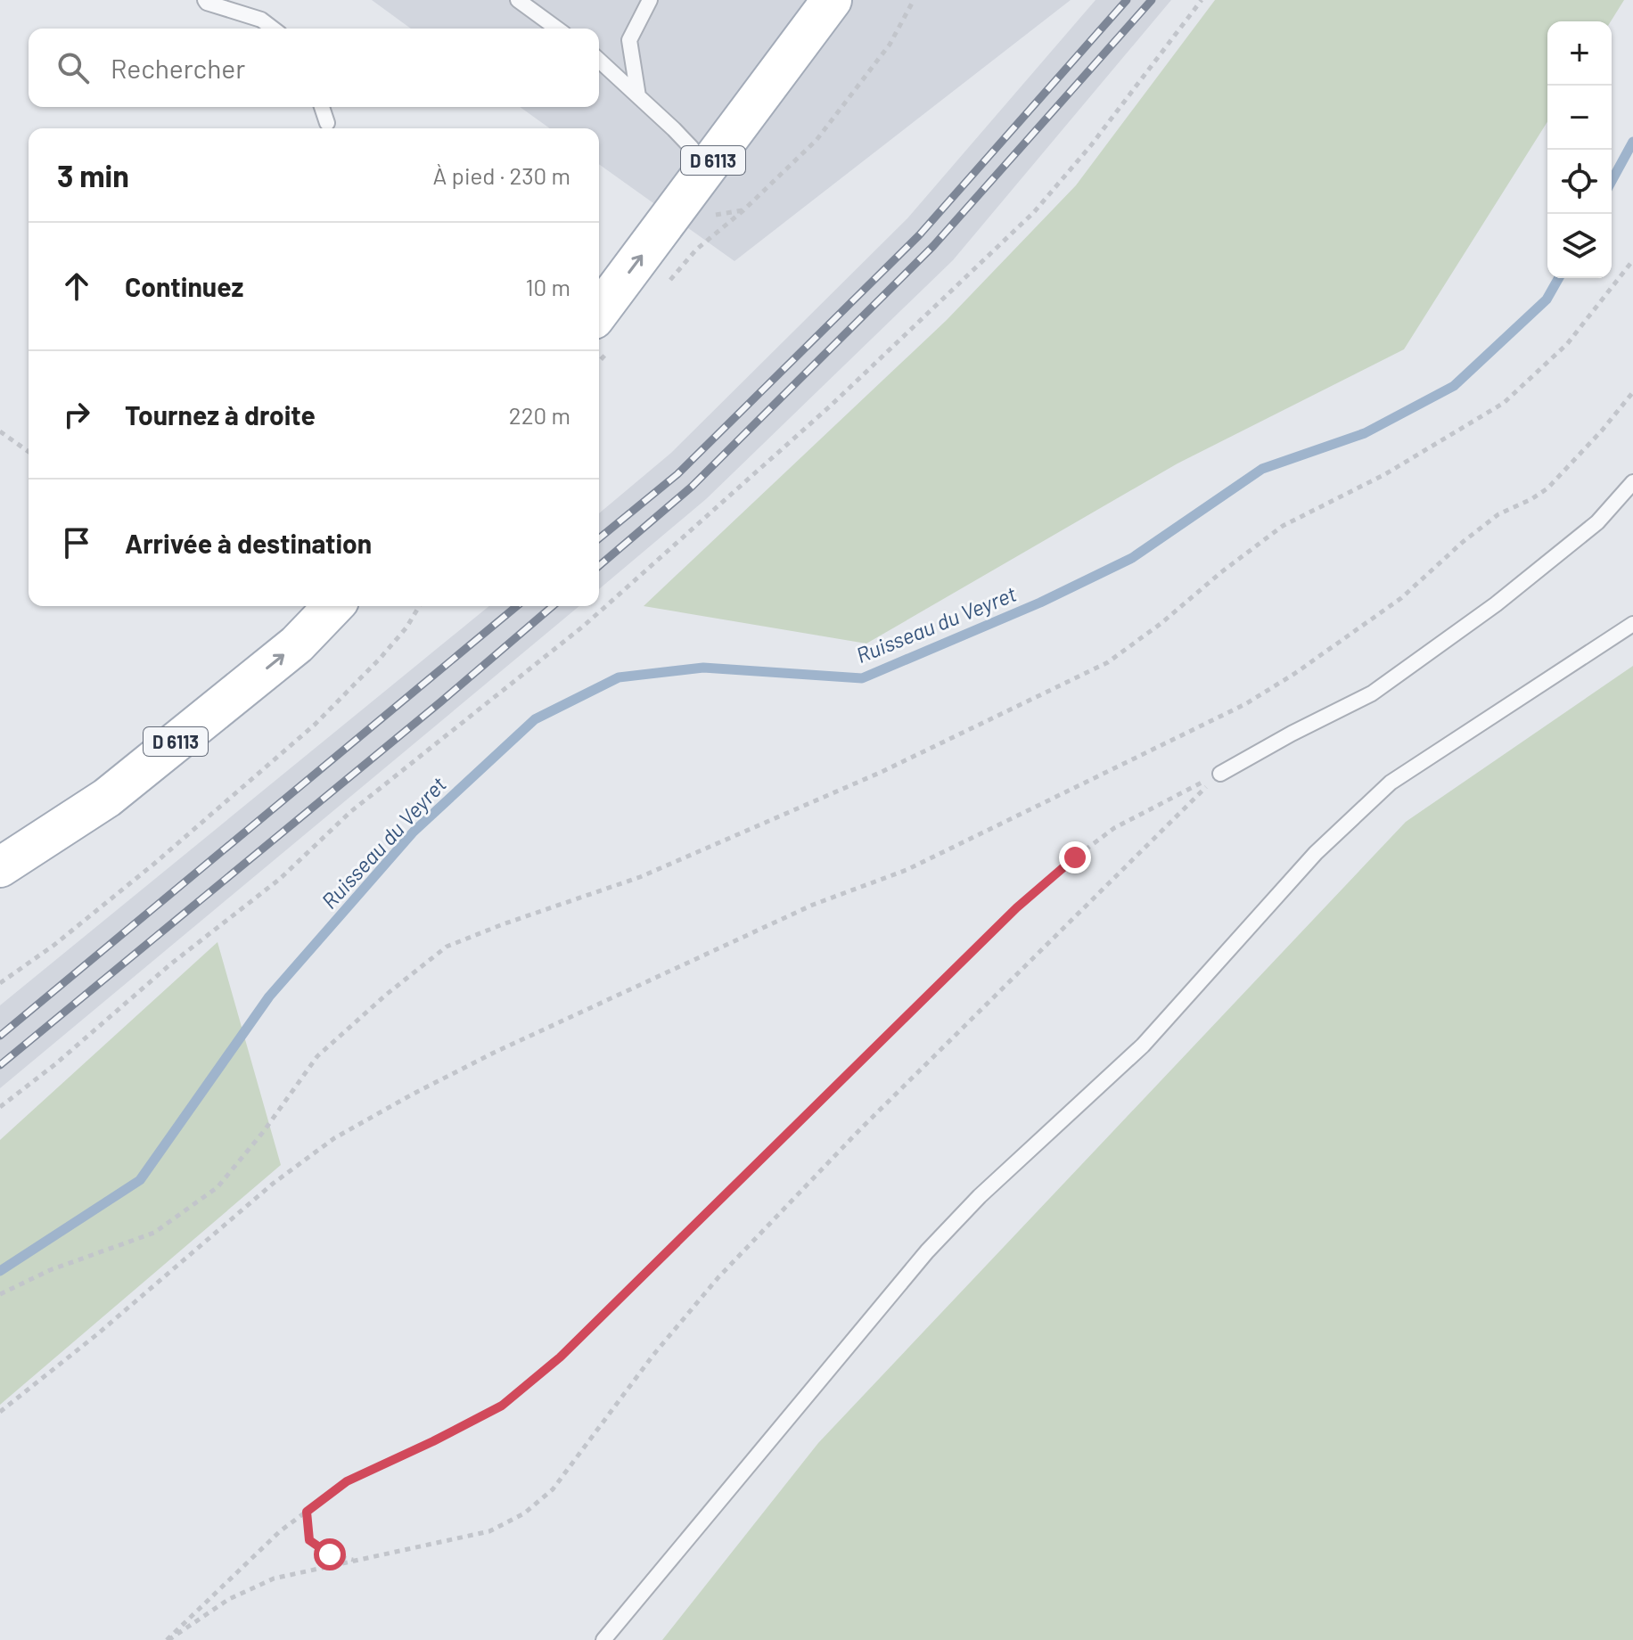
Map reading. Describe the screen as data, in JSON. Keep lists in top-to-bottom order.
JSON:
{
  "streets": {
    "main road": ["D 6113"]
  },
  "water": ["Ruisseau du Veyret"],
  "page": {
    "map_buttons": ["+", "−"],
    "search": "Rechercher",
    "heading": ["3 min", "À pied · 230 m"],
    "list": [
      ["Continuez", "10 m"],
      ["Tournez à droite", "220 m"],
      "Arrivée à destination"
    ]
  }
}
